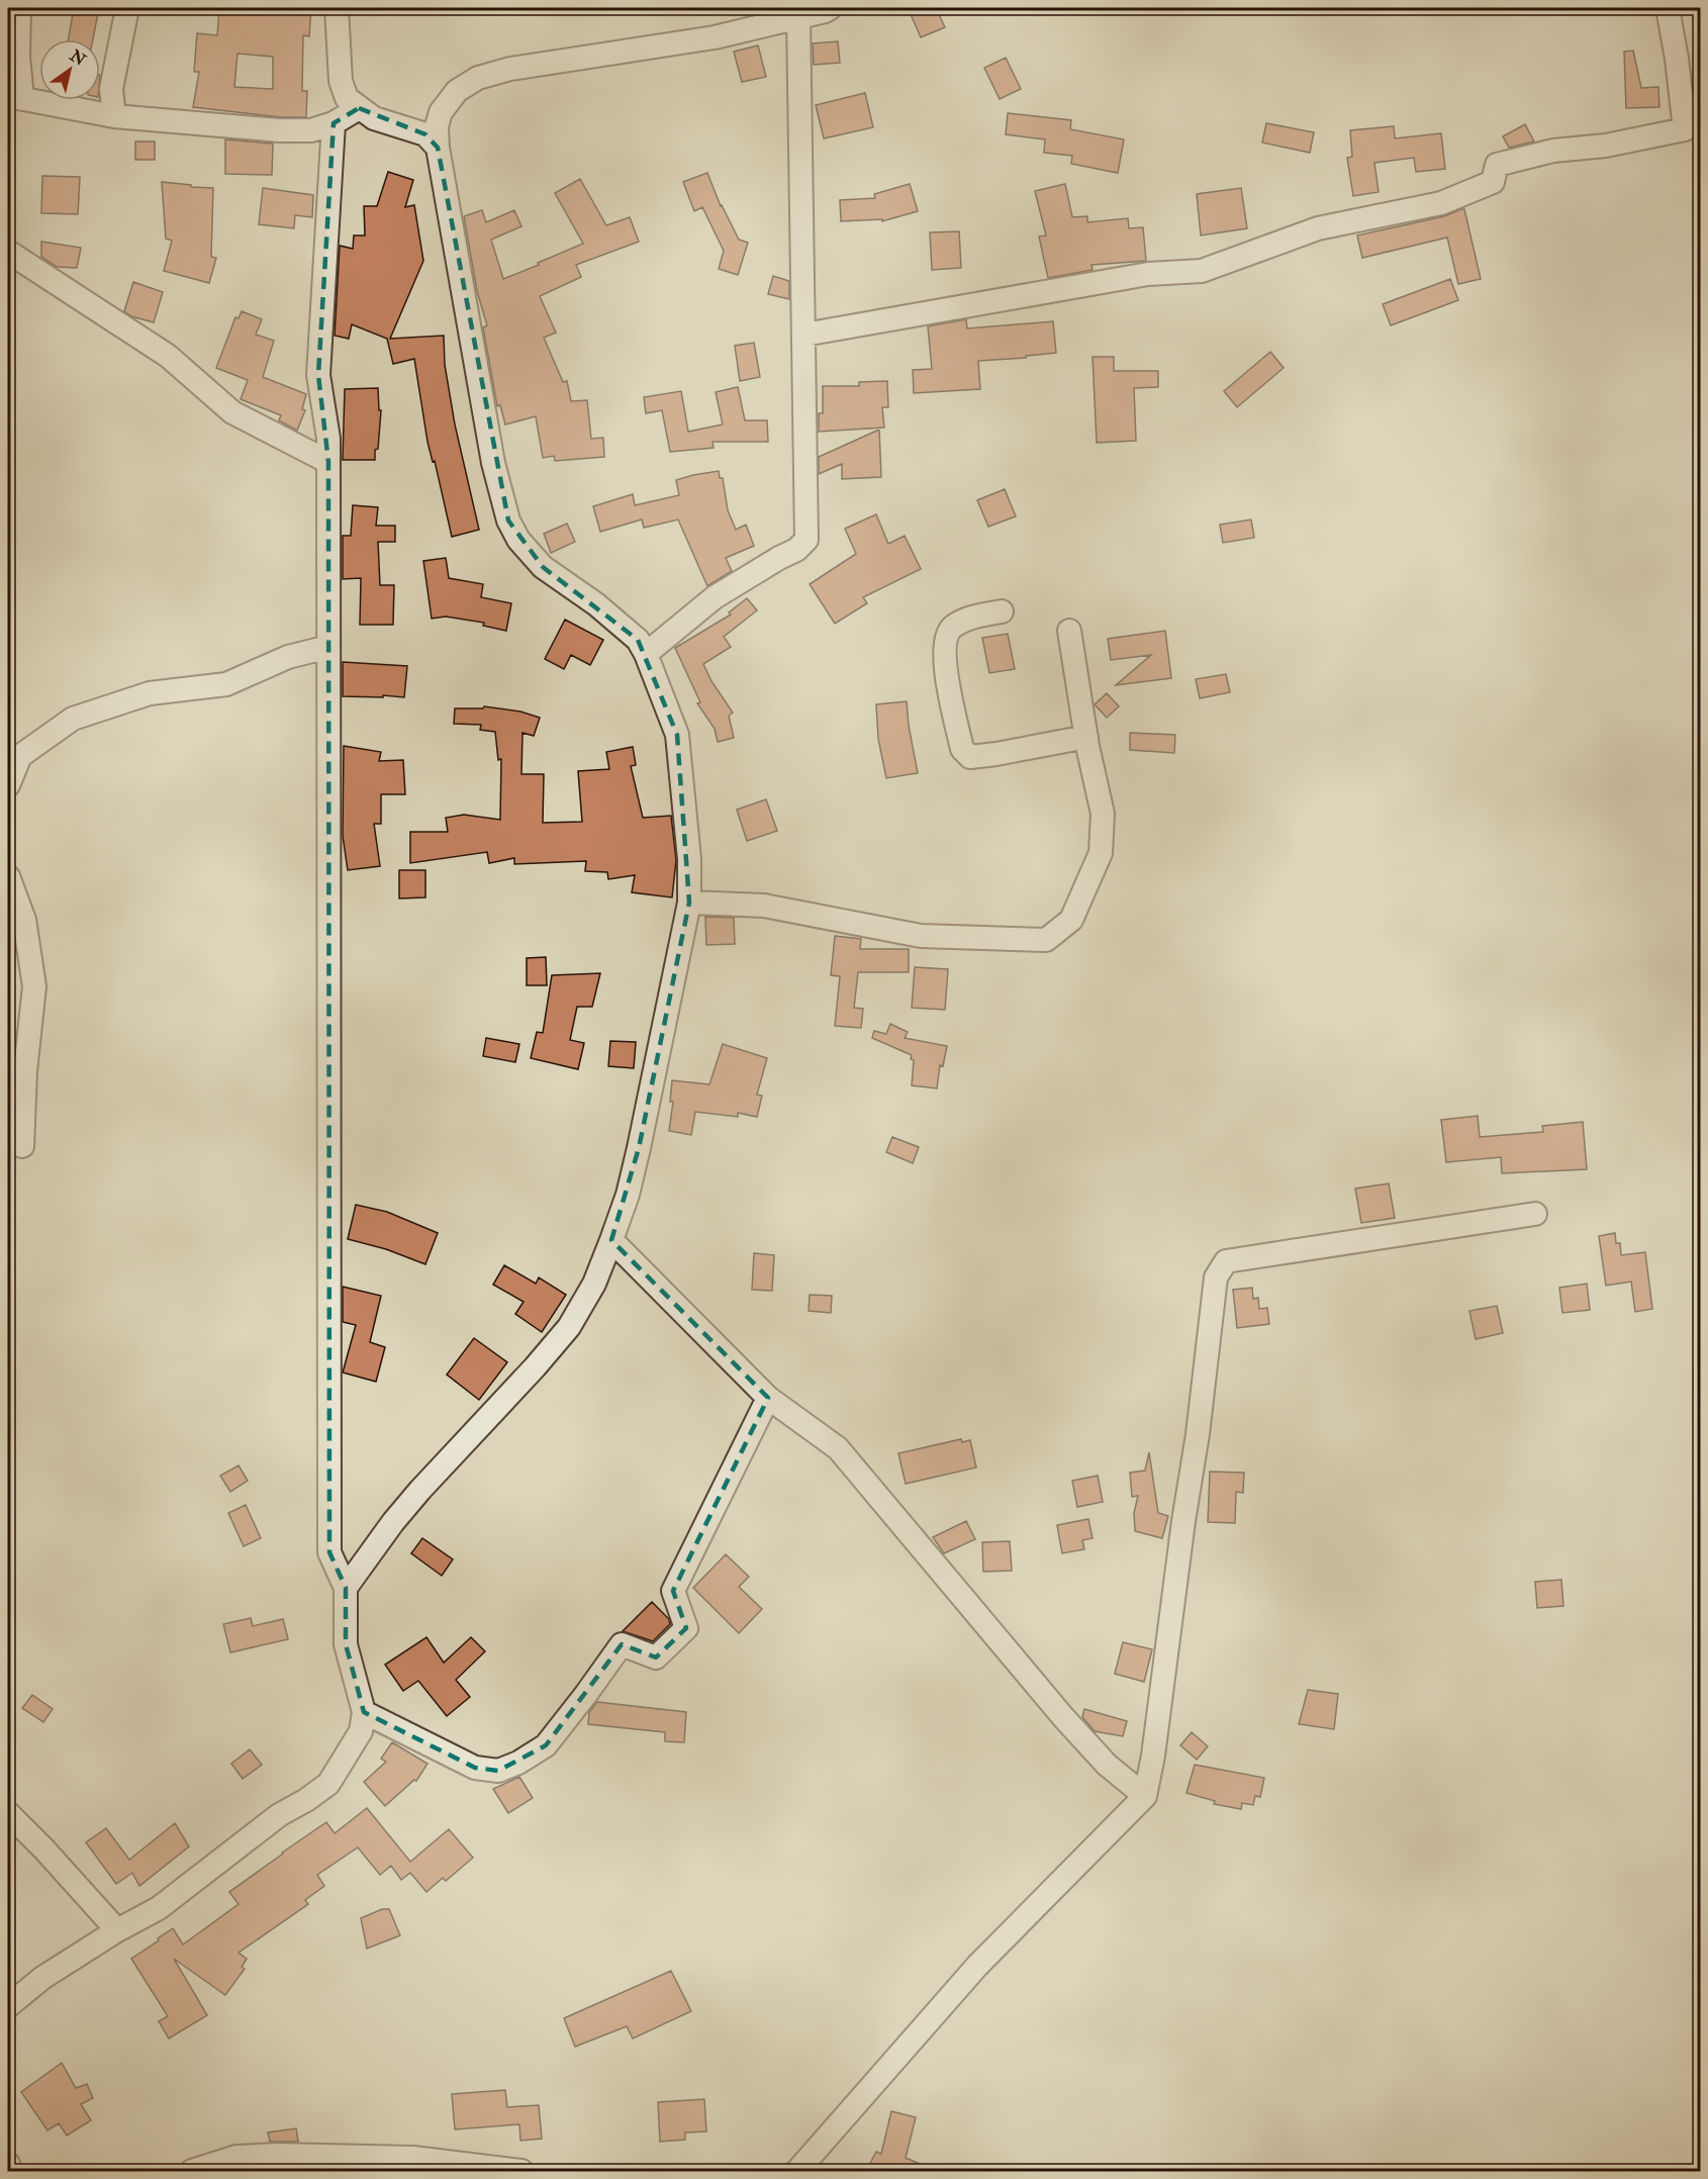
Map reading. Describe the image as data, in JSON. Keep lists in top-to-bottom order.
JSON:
{
  "north": "top right"
}
